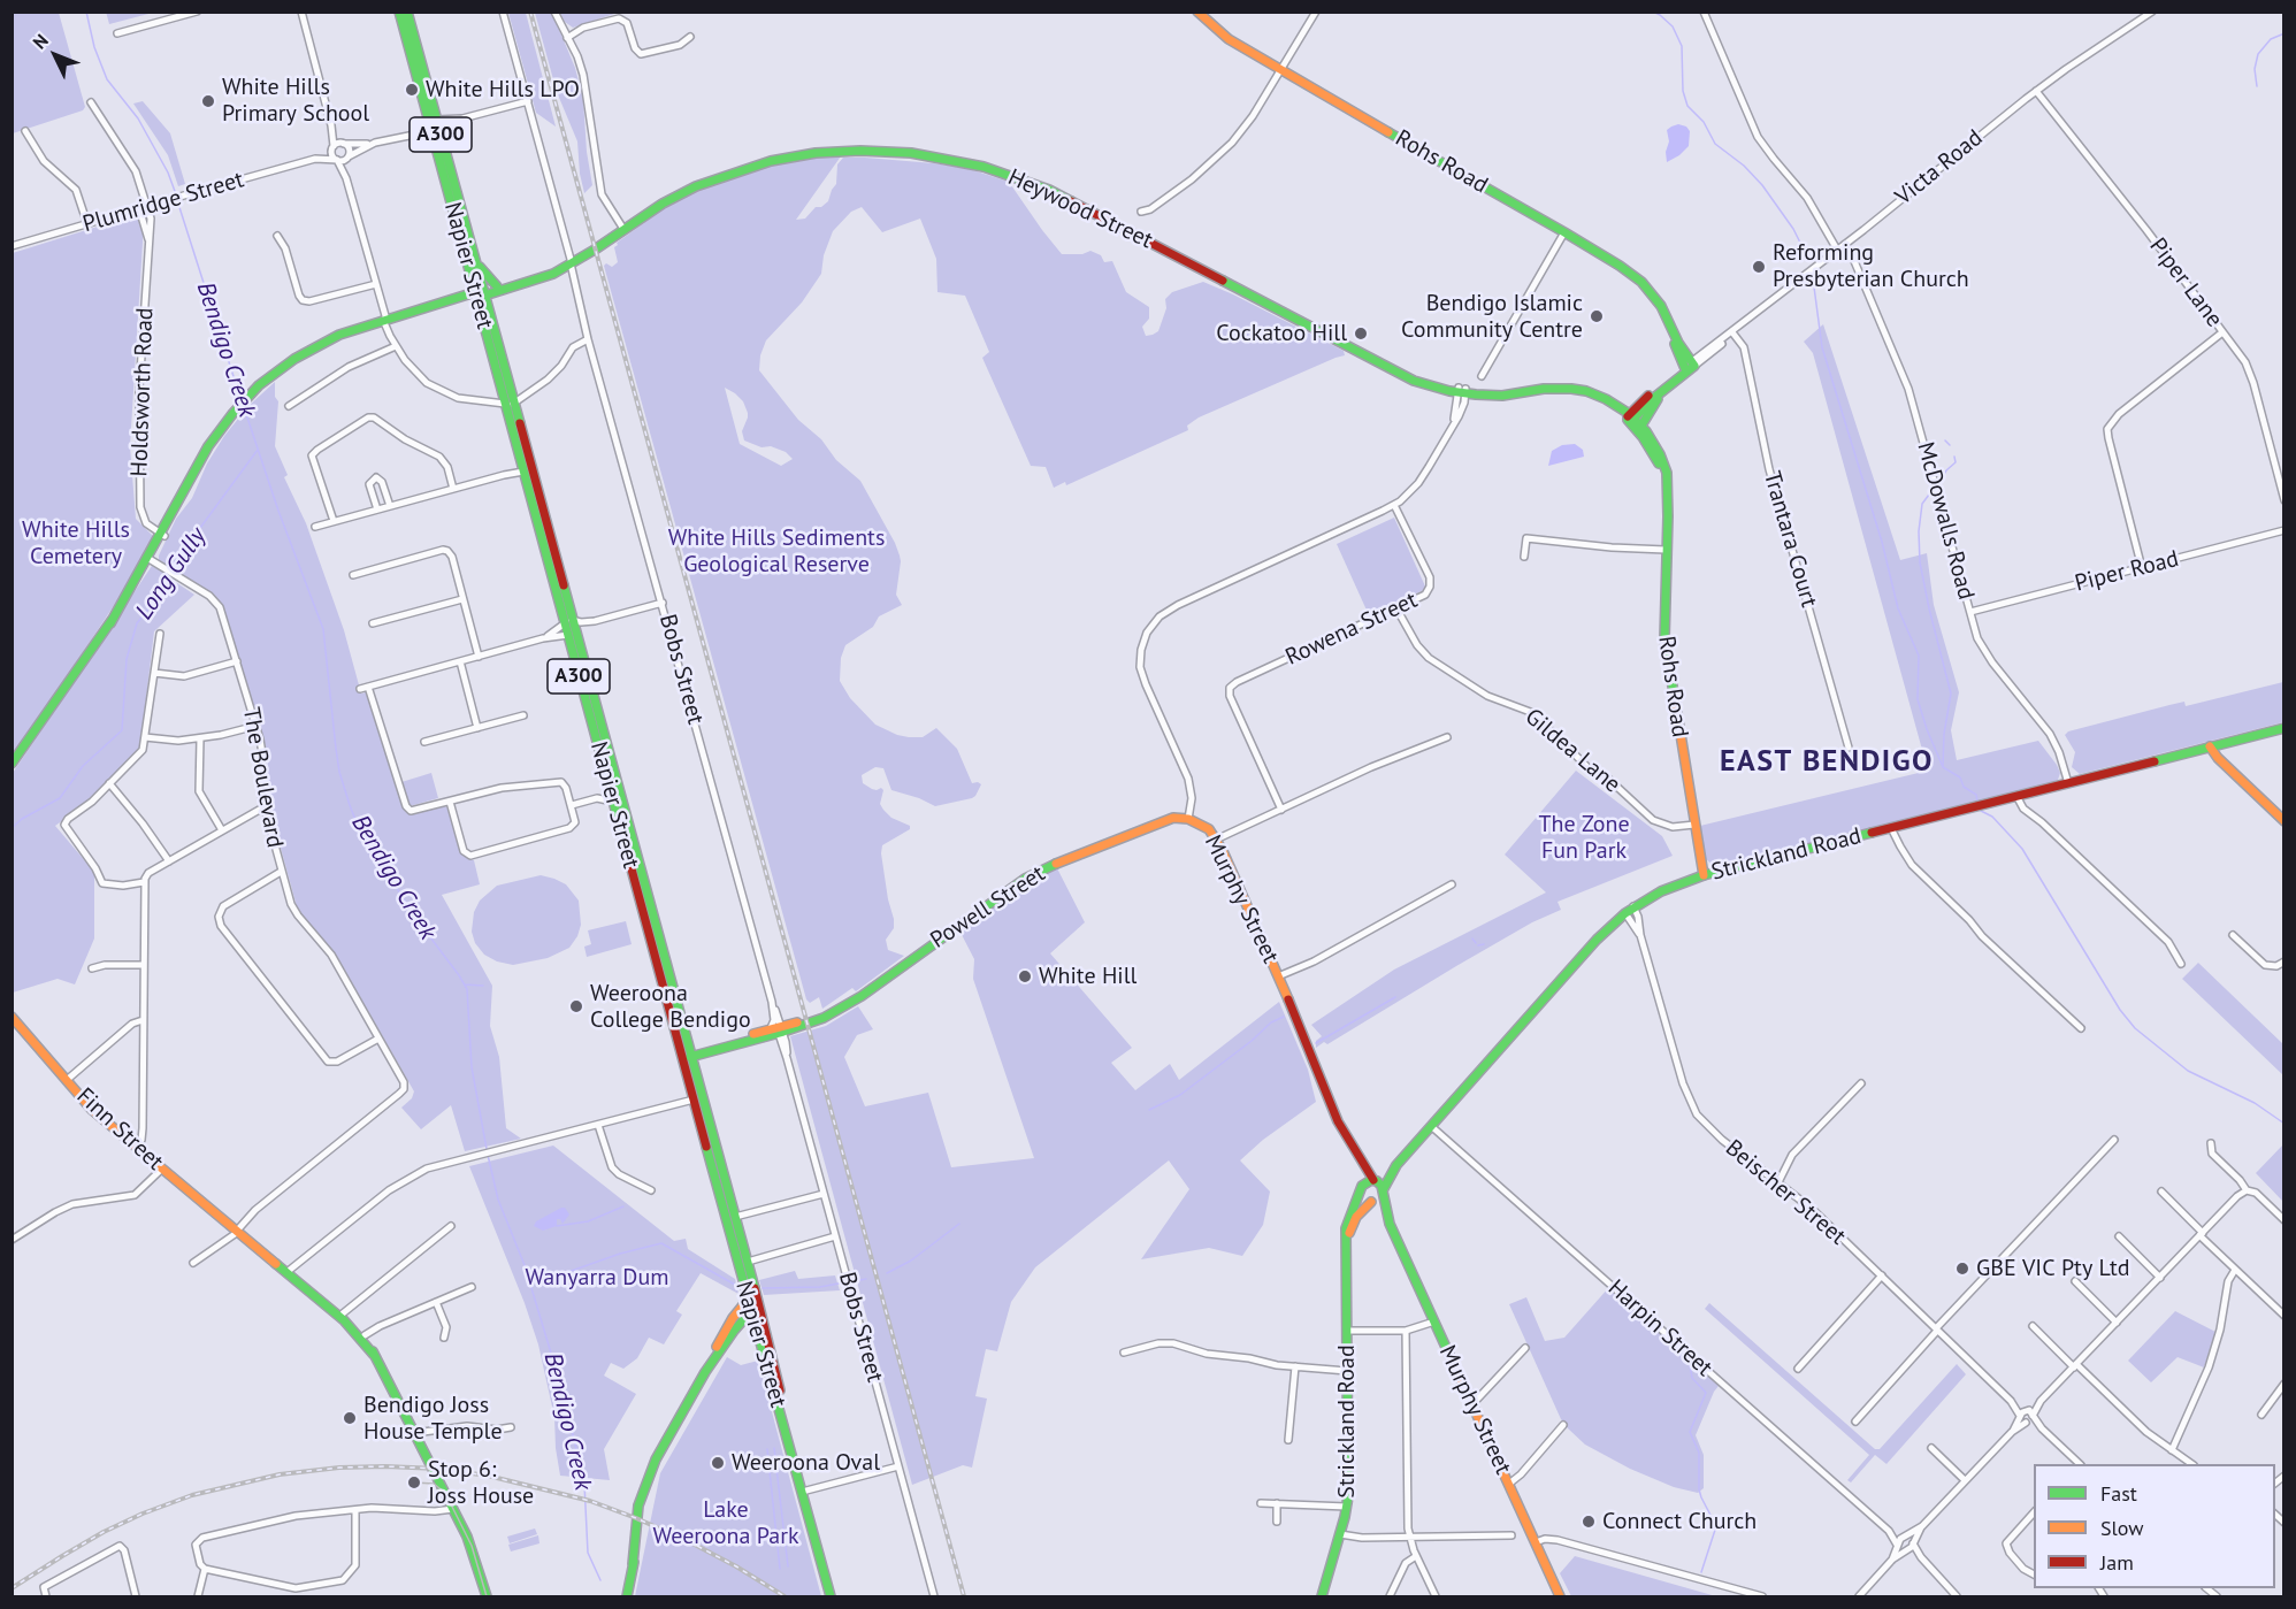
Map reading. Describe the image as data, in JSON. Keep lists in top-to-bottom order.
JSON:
{
  "streets": {
    "main road": [
      "A300",
      "Rohs Road",
      "Heywood Street",
      "Napier Street",
      "Holdsworth Road",
      "Strickland Road",
      "Murphy Street",
      "Powell Street",
      "Finn Street"
    ],
    "street": [
      "Victa Road",
      "Plumridge Street",
      "Piper Lane",
      "McDowalls Road",
      "Trantara Court",
      "Piper Road",
      "Rowena Street",
      "Bobs Street",
      "Gildea Lane",
      "The Boulevard",
      "Beischer Street",
      "Harpin Street"
    ]
  },
  "crossings": [
    ["Rohs Road", "Victa Road"],
    ["Rohs Road", "Heywood Street"],
    ["Rohs Road", "Gildea Lane"],
    ["Rohs Road", "Strickland Road"],
    ["Victa Road", "Piper Lane"],
    ["Victa Road", "McDowalls Road"],
    ["Victa Road", "Trantara Court"],
    ["Plumridge Street", "Holdsworth Road"],
    ["Heywood Street", "Bobs Street"],
    ["Napier Street", "Holdsworth Road"],
    ["Napier Street", "Powell Street"],
    ["Holdsworth Road", "The Boulevard"],
    ["McDowalls Road", "Piper Road"],
    ["McDowalls Road", "Strickland Road"],
    ["Rowena Street", "Gildea Lane"],
    ["Rowena Street", "Murphy Street"],
    ["Bobs Street", "Powell Street"],
    ["The Boulevard", "Finn Street"],
    ["Strickland Road", "Murphy Street"],
    ["Strickland Road", "Beischer Street"],
    ["Strickland Road", "Harpin Street"],
    ["Murphy Street", "Powell Street"]
  ],
  "districts": ["EAST BENDIGO"],
  "water": ["Bendigo Creek", "Long Gully"],
  "parks": [
    "White Hills Cemetery",
    "White Hills Sediments Geological Reserve",
    "The Zone Fun Park",
    "Wanyarra Dum",
    "Lake Weeroona Park"
  ],
  "places": [
    "White Hills LPO",
    "White Hills Primary School",
    "Reforming Presbyterian Church",
    "Bendigo Islamic Community Centre",
    "Cockatoo Hill",
    "White Hill",
    "Weeroona College Bendigo",
    "GBE VIC Pty Ltd",
    "Bendigo Joss House Temple",
    "Weeroona Oval",
    "Stop 6: Joss House",
    "Connect Church"
  ],
  "legend": ["Fast", "Slow", "Jam"],
  "north": "top left"
}
